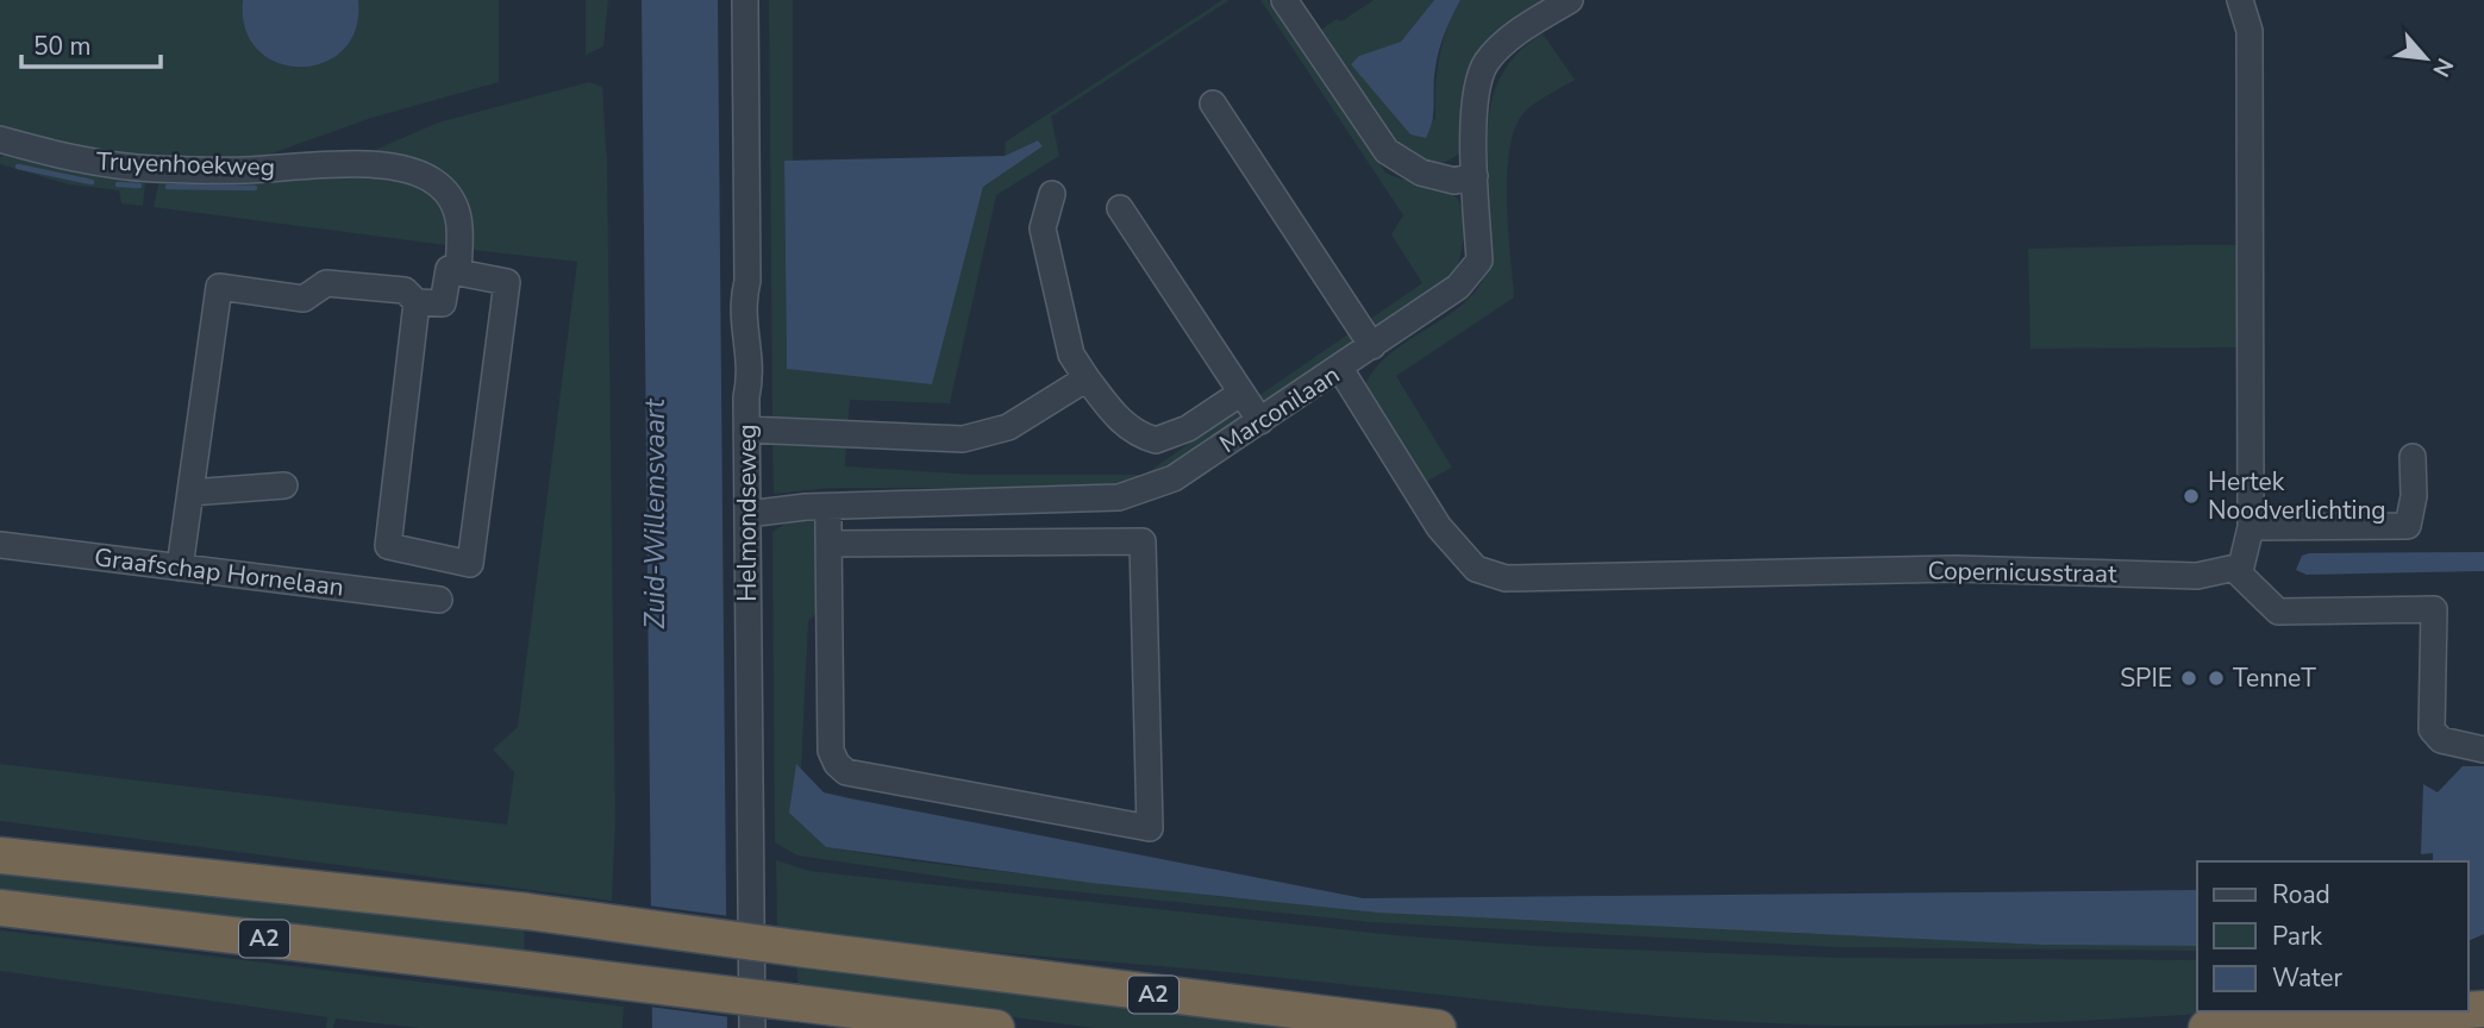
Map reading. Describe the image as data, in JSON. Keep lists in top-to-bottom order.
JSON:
{
  "streets": {
    "highway": ["A2"],
    "street": [
      "Truyenhoekweg",
      "Marconilaan",
      "Helmondseweg",
      "Graafschap Hornelaan",
      "Copernicusstraat"
    ]
  },
  "crossings": [
    ["Marconilaan", "Helmondseweg"],
    ["Marconilaan", "Copernicusstraat"]
  ],
  "water": ["Zuid-Willemsvaart"],
  "places": ["Hertek Noodverlichting", "SPIE", "TenneT"],
  "legend": ["Road", "Park", "Water"],
  "scale_bar": "50 m",
  "north": "bottom right"
}
